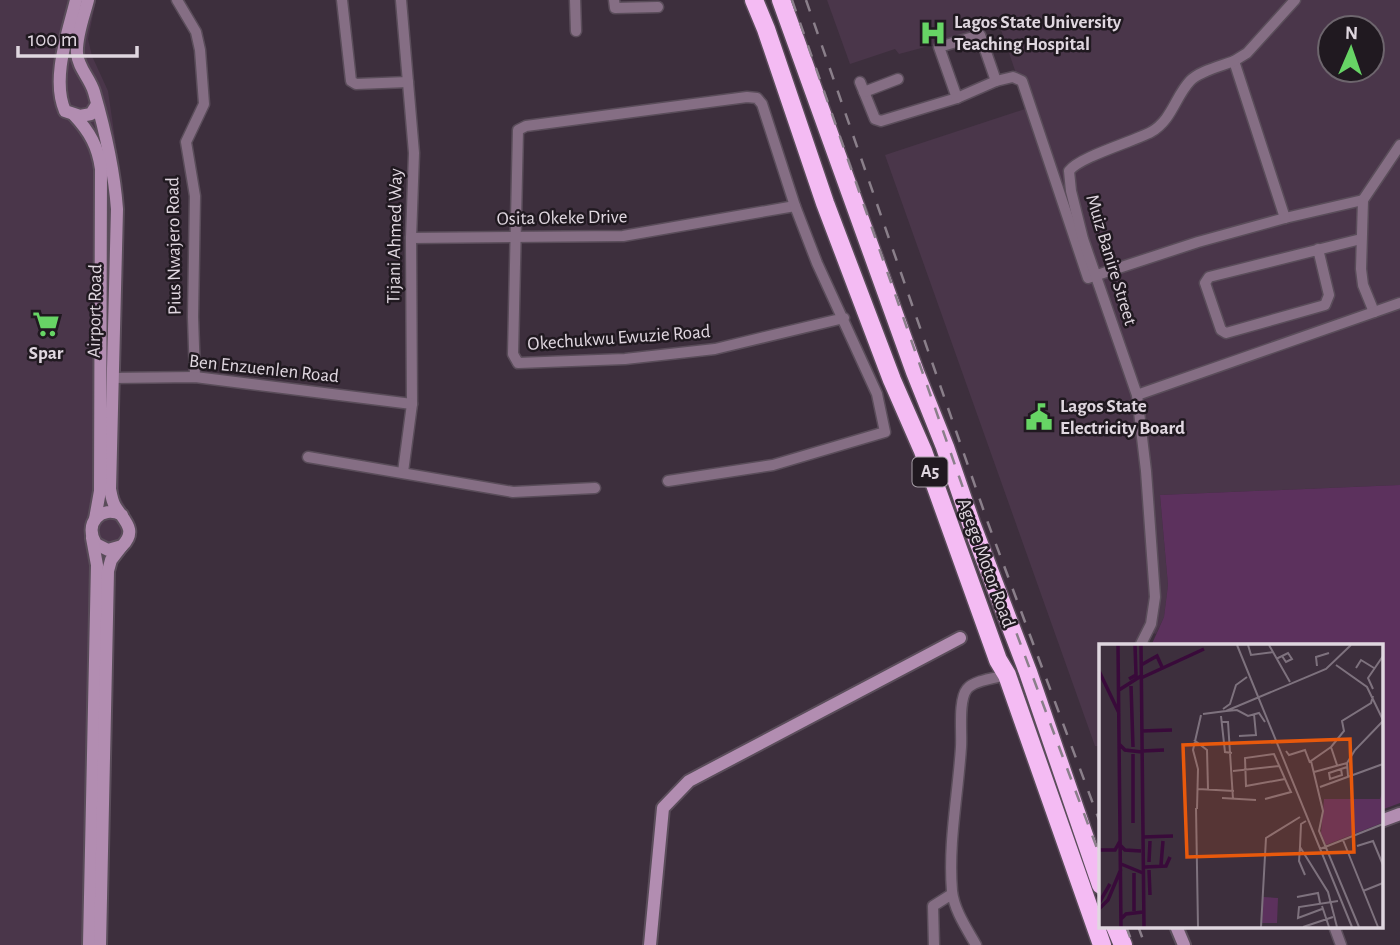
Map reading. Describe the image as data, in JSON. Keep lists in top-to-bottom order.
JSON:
{
  "streets": {
    "highway": ["A5", "Agege Motor Road"],
    "main road": ["Airport Road"],
    "street": [
      "Osita Okeke Drive",
      "Tijani Ahmed Way",
      "Pius Nwajero Road",
      "Muiz Banire Street",
      "Okechukwu Ewuzie Road",
      "Ben Enzuenlen Road"
    ]
  },
  "crossings": [
    ["Osita Okeke Drive", "Tijani Ahmed Way"],
    ["Osita Okeke Drive", "Okechukwu Ewuzie Road"],
    ["Tijani Ahmed Way", "Ben Enzuenlen Road"],
    ["Pius Nwajero Road", "Ben Enzuenlen Road"],
    ["Airport Road", "Ben Enzuenlen Road"]
  ],
  "places": {
    "hospital": ["Lagos State University Teaching Hospital"],
    "supermarket": ["Spar"],
    "public building": ["Lagos State Electricity Board"]
  },
  "scale_bar": "100 m",
  "north": "top"
}
